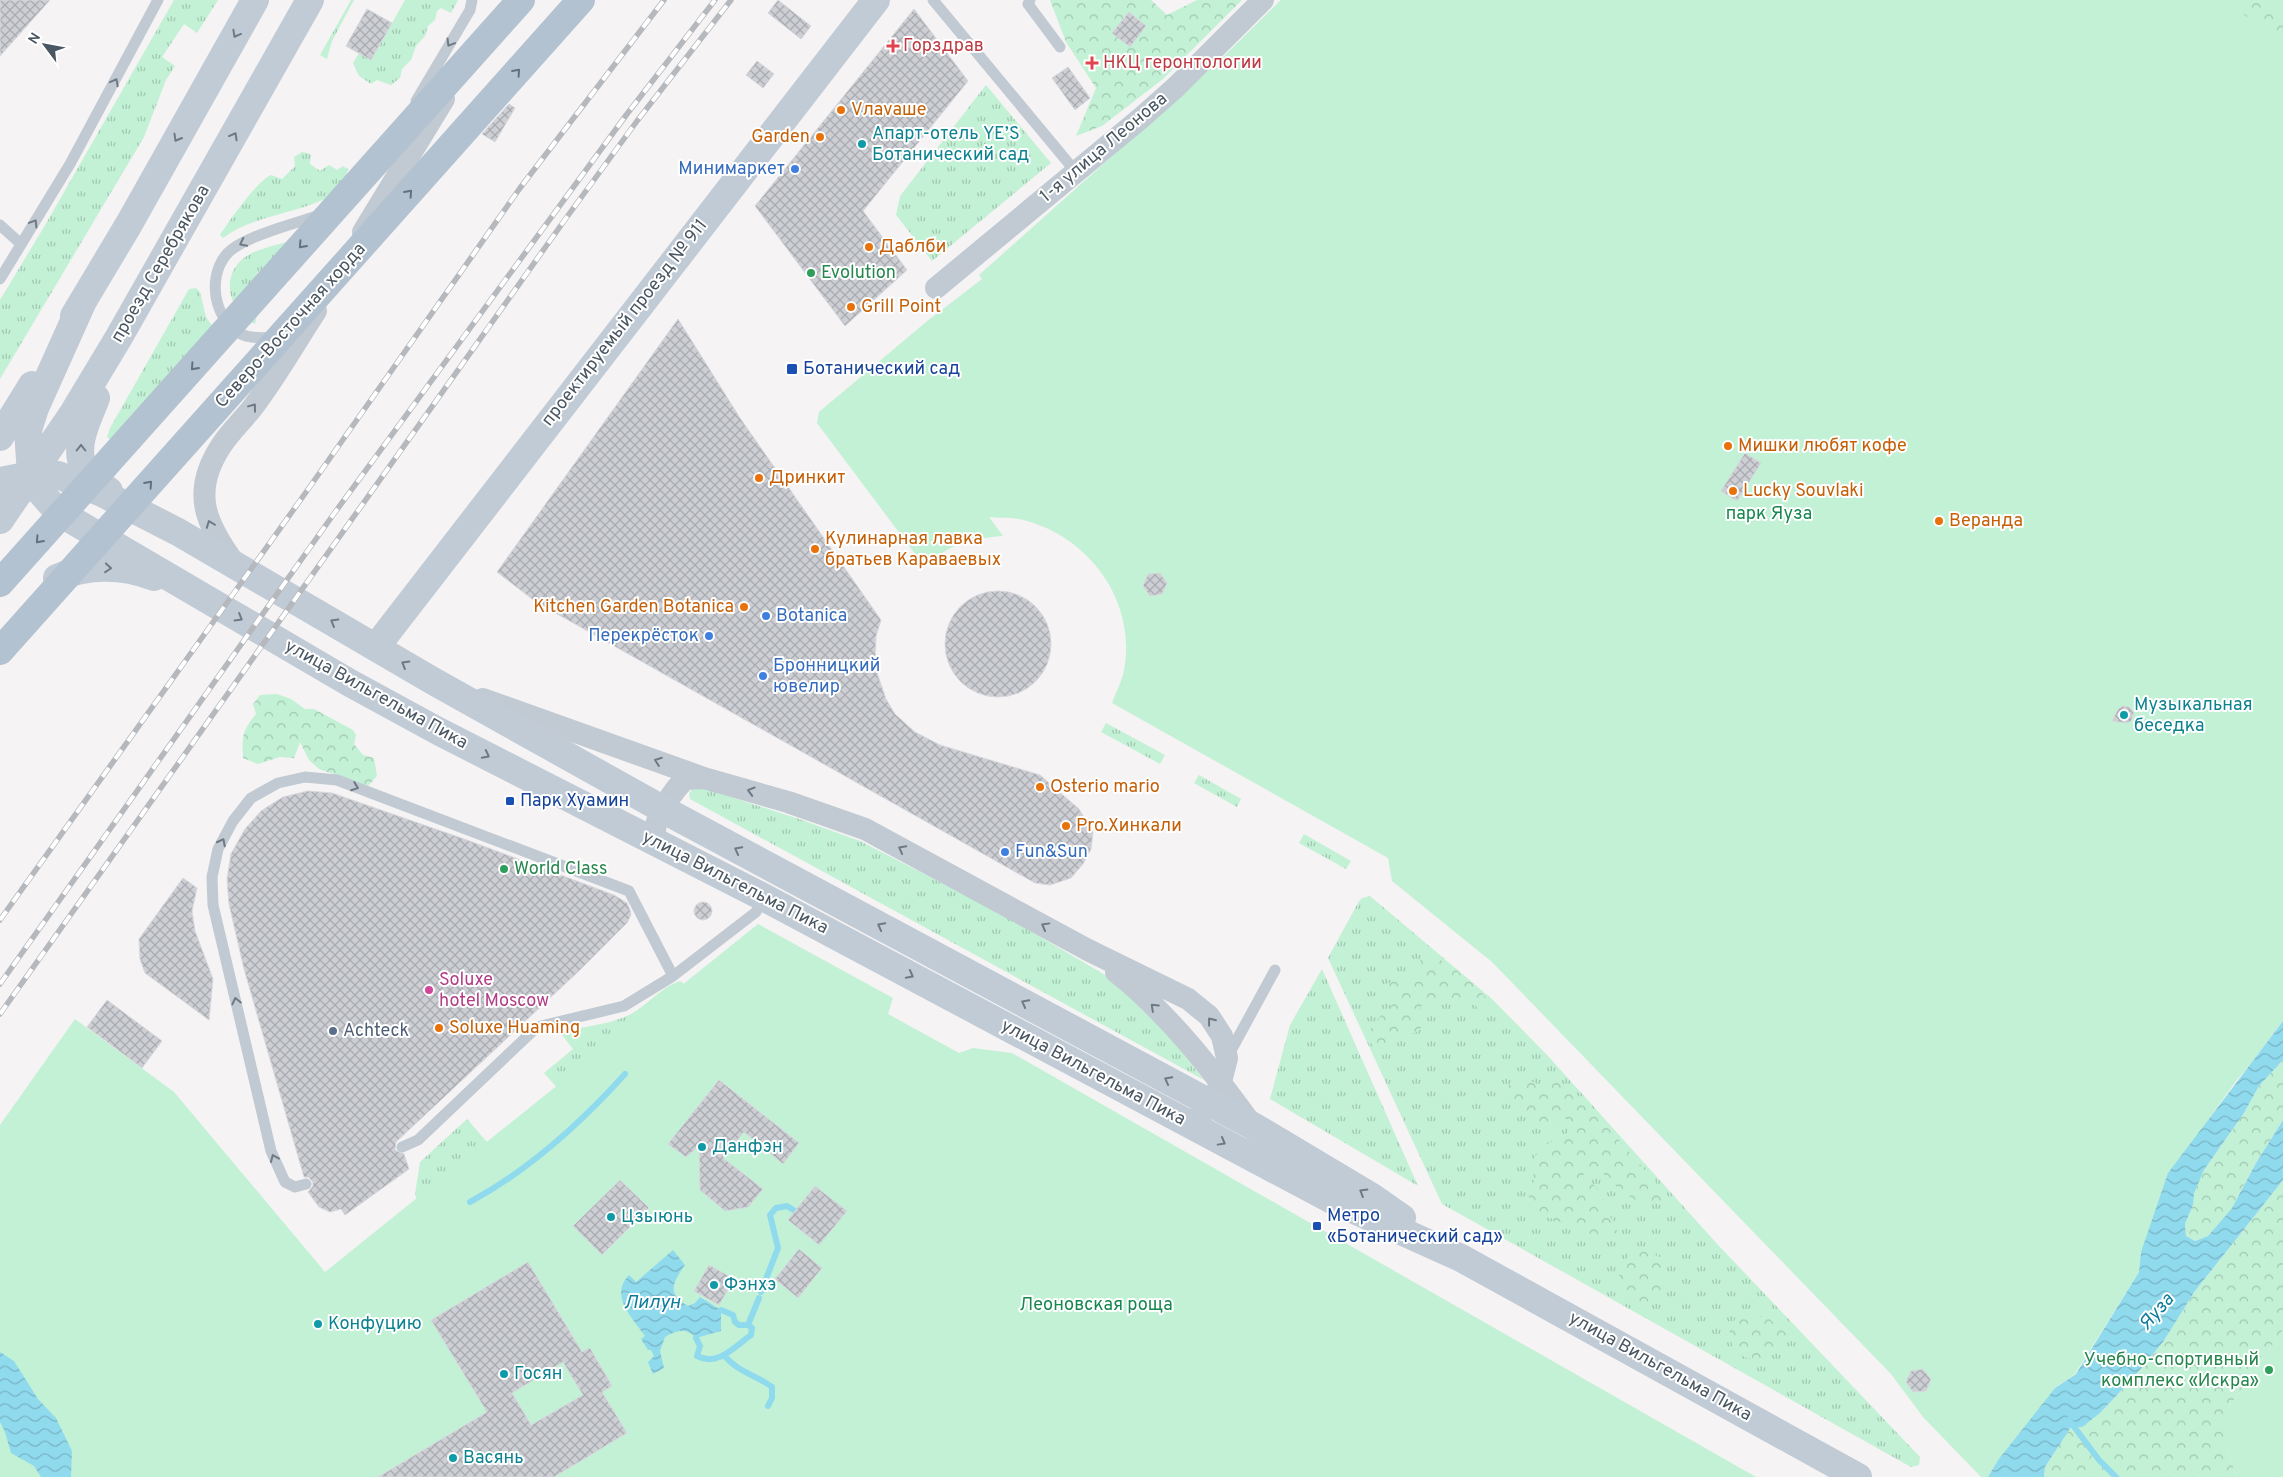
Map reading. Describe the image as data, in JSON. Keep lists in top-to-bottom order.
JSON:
{
  "streets": {
    "main road": [
      "проезд Серебрякова",
      "проектируемый проезд № 911",
      "Северо-Восточная хорда",
      "улица Вильгельма Пика"
    ],
    "street": ["1-я улица Леонова"]
  },
  "crossings": [
    ["проезд Серебрякова", "улица Вильгельма Пика"],
    ["проектируемый проезд № 911", "улица Вильгельма Пика"]
  ],
  "water": ["Лилун", "Яуза"],
  "parks": ["парк Яуза", "Леоновская роща"],
  "places": {
    "health": ["Горздрав", "НКЦ геронтологии"],
    "other": [
      "Vлаvаше",
      "Garden",
      "Апарт-отель YE’S Ботанический сад",
      "Минимаркет",
      "Даблби",
      "Evolution",
      "Grill Point",
      "Мишки любят кофе",
      "Дринкит",
      "Lucky Souvlaki",
      "Веранда",
      "Кулинарная лавка братьев Караваевых",
      "Kitchen Garden Botanica",
      "Botanica",
      "Перекрёсток",
      "Бронницкий ювелир",
      "Музыкальная беседка",
      "Osterio mario",
      "Pro.Хинкали",
      "Fun&Sun",
      "World Class",
      "Soluxe hotel Moscow",
      "Soluxe Huaming",
      "Achteck",
      "Данфэн",
      "Цзыюнь",
      "Фэнхэ",
      "Конфуцию",
      "Учебно-спортивный комплекс «Искра»",
      "Госян",
      "Васянь"
    ],
    "transit": ["Ботанический сад", "Парк Хуамин", "Метро «Ботанический сад»"]
  },
  "north": "top left"
}
